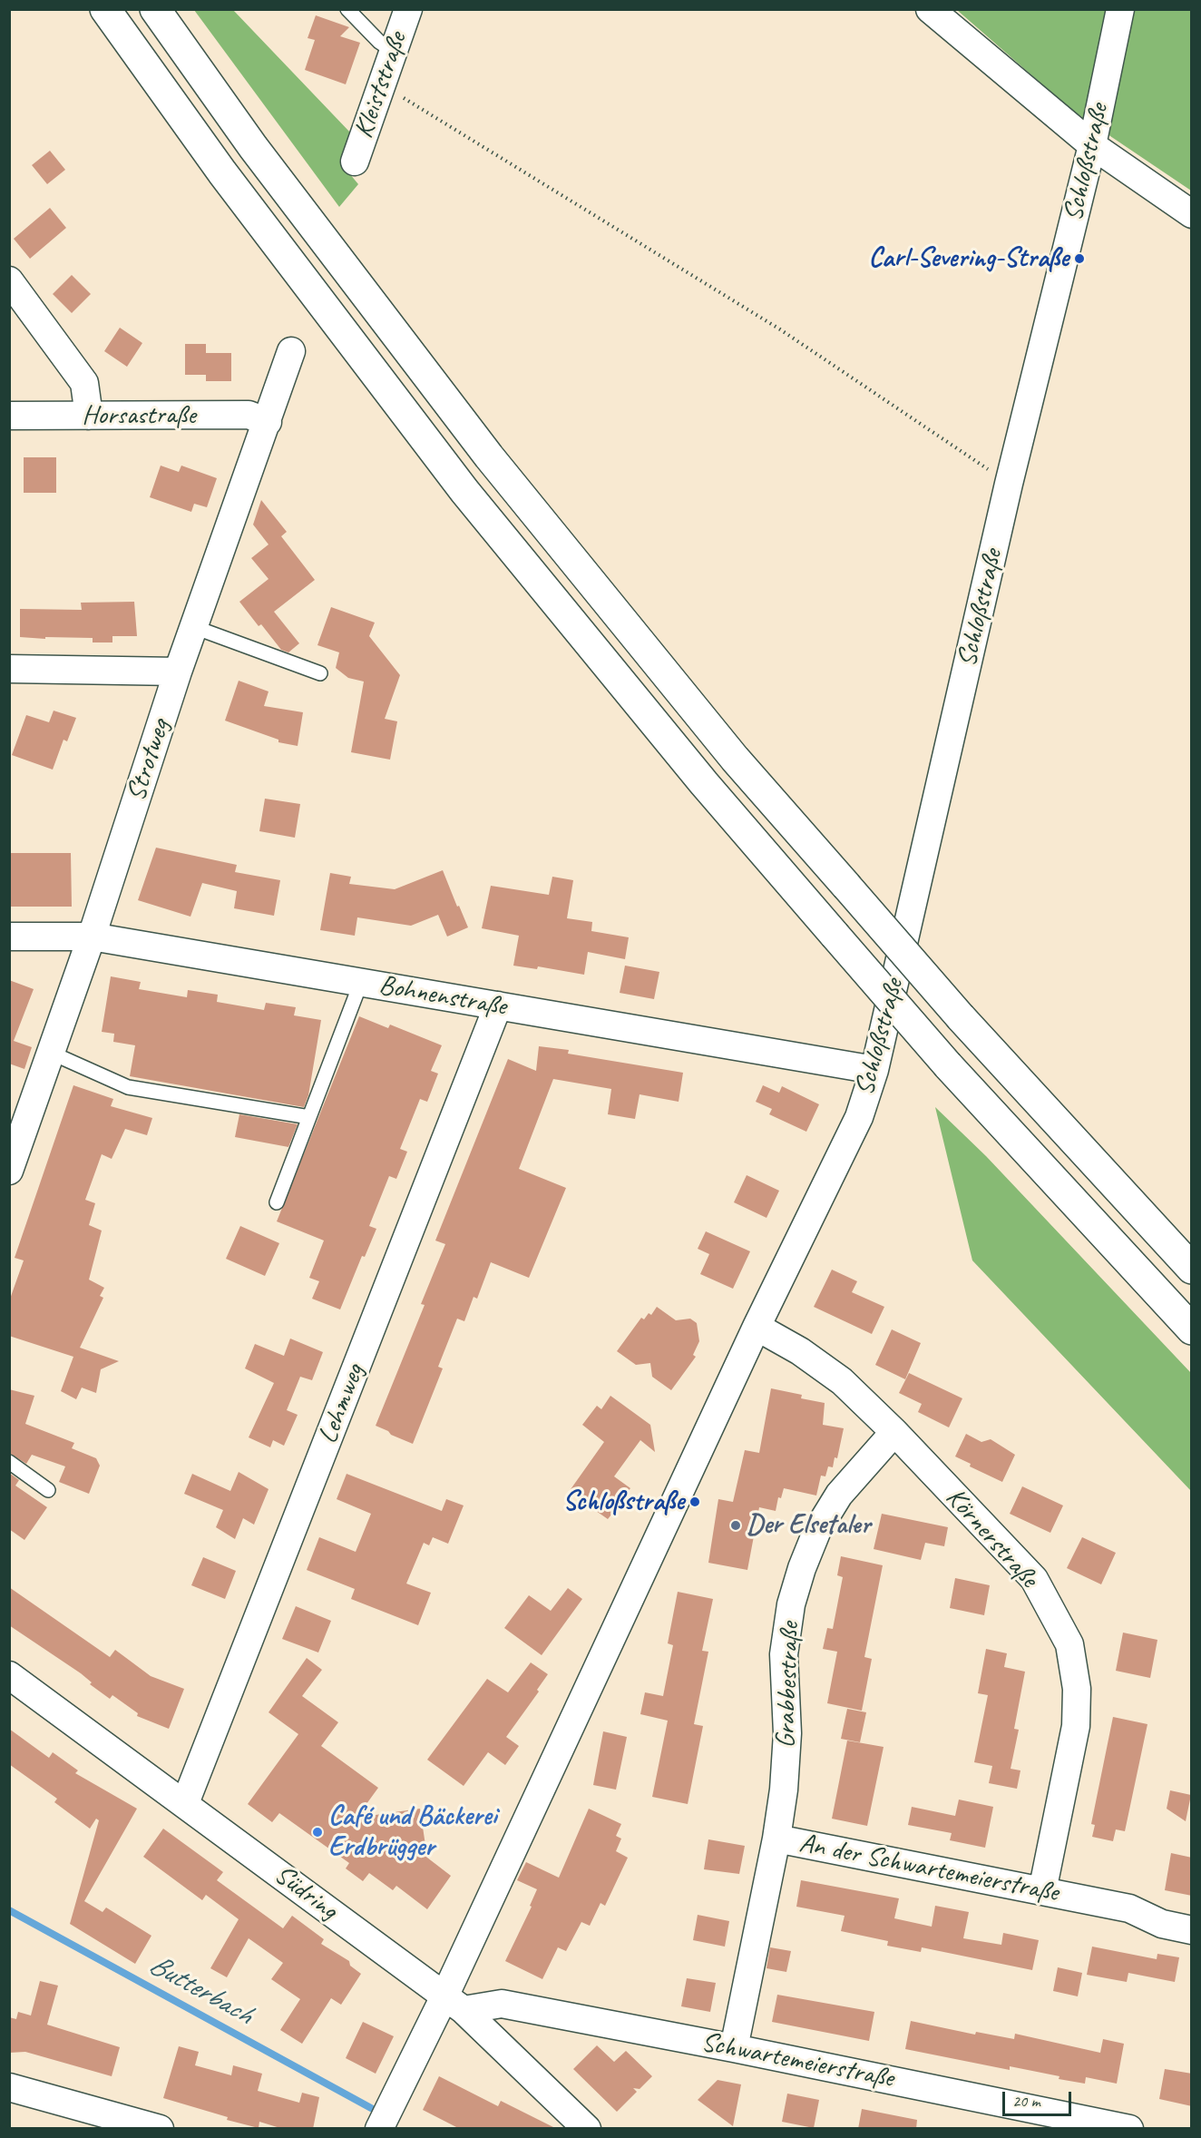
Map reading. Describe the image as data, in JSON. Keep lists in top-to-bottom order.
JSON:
{
  "streets": {
    "street": [
      "Kleiststraße",
      "Schloßstraße",
      "Horsastraße",
      "Strotweg",
      "Bohnenstraße",
      "Lehmweg",
      "Körnerstraße",
      "Grabbestraße",
      "An der Schwartemeierstraße",
      "Südring",
      "Schwartemeierstraße"
    ]
  },
  "crossings": [
    ["Schloßstraße", "Bohnenstraße"],
    ["Schloßstraße", "Körnerstraße"],
    ["Schloßstraße", "Südring"],
    ["Schloßstraße", "Schwartemeierstraße"],
    ["Horsastraße", "Strotweg"],
    ["Strotweg", "Bohnenstraße"],
    ["Bohnenstraße", "Lehmweg"],
    ["Lehmweg", "Südring"],
    ["Körnerstraße", "Grabbestraße"],
    ["Körnerstraße", "An der Schwartemeierstraße"],
    ["Grabbestraße", "An der Schwartemeierstraße"],
    ["An der Schwartemeierstraße", "Schwartemeierstraße"],
    ["Südring", "Schwartemeierstraße"]
  ],
  "water": ["Butterbach"],
  "places": [
    "Carl-Severing-Straße",
    "Schloßstraße",
    "Der Elsetaler",
    "Café und Bäckerei Erdbrügger"
  ],
  "scale_bar": "20 m"
}
